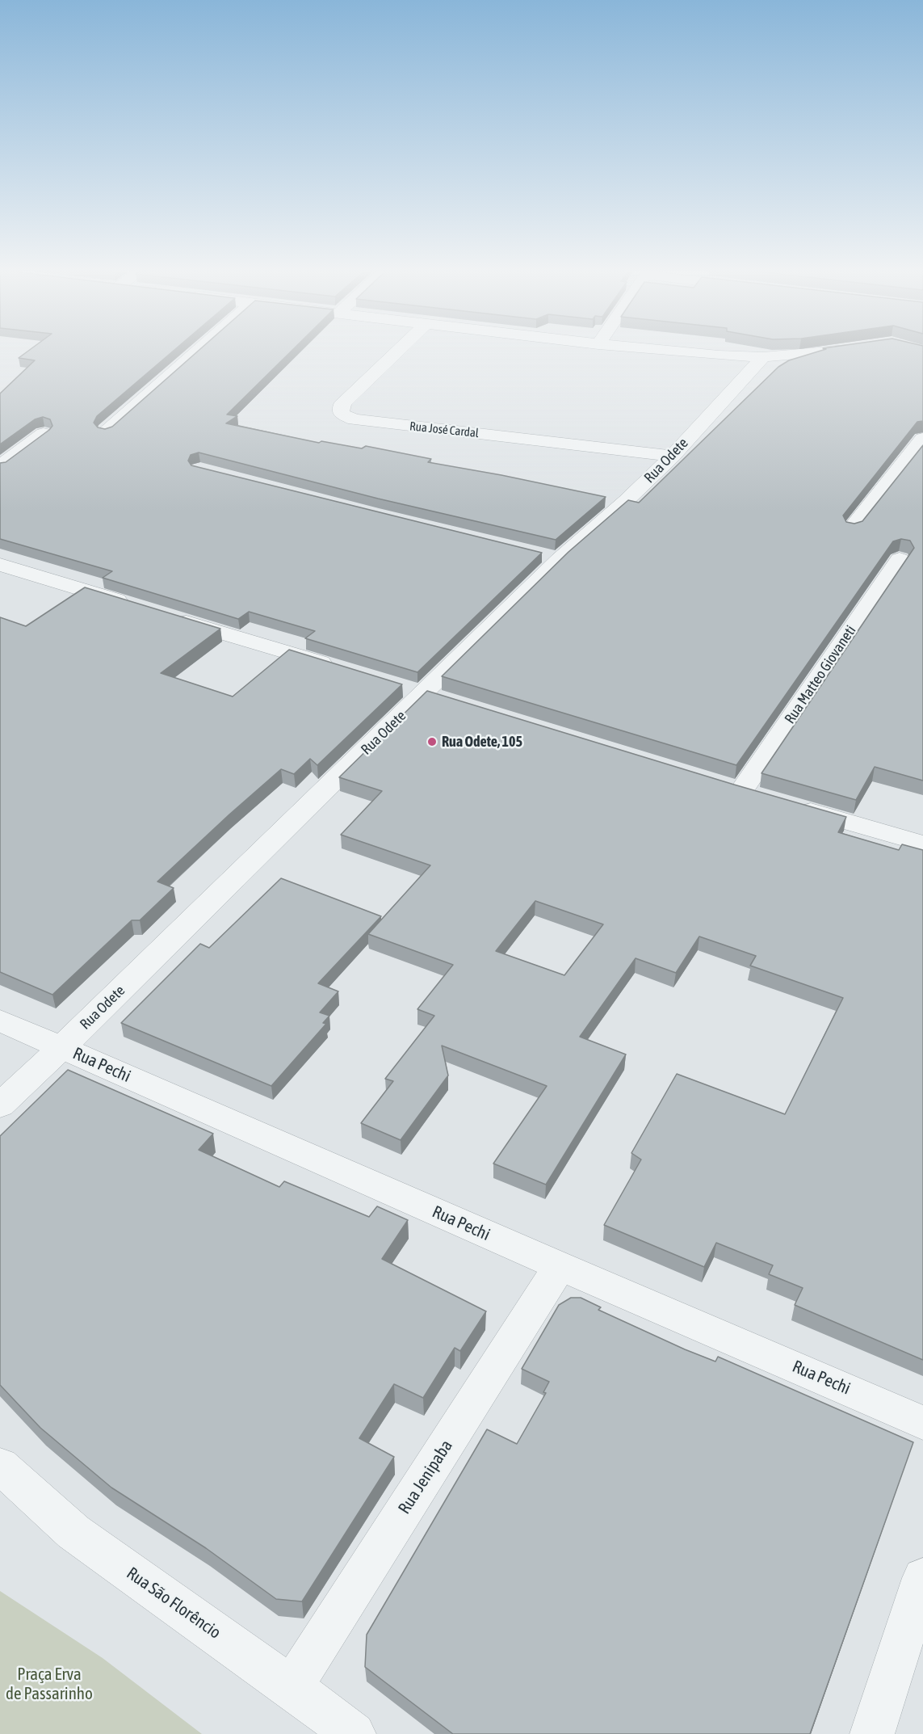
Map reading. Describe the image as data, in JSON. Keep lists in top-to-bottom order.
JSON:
{
  "streets": {
    "street": [
      "Rua José Cardal",
      "Rua Odete",
      "Rua Matteo Giovaneti",
      "Rua Pechi",
      "Rua Jenipaba",
      "Rua São Florêncio"
    ]
  },
  "crossings": [
    ["Rua José Cardal", "Rua Odete"],
    ["Rua Odete", "Rua Pechi"],
    ["Rua Pechi", "Rua Jenipaba"],
    ["Rua Jenipaba", "Rua São Florêncio"]
  ],
  "parks": ["Praça Erva de Passarinho"],
  "places": ["Rua Odete, 105"]
}
